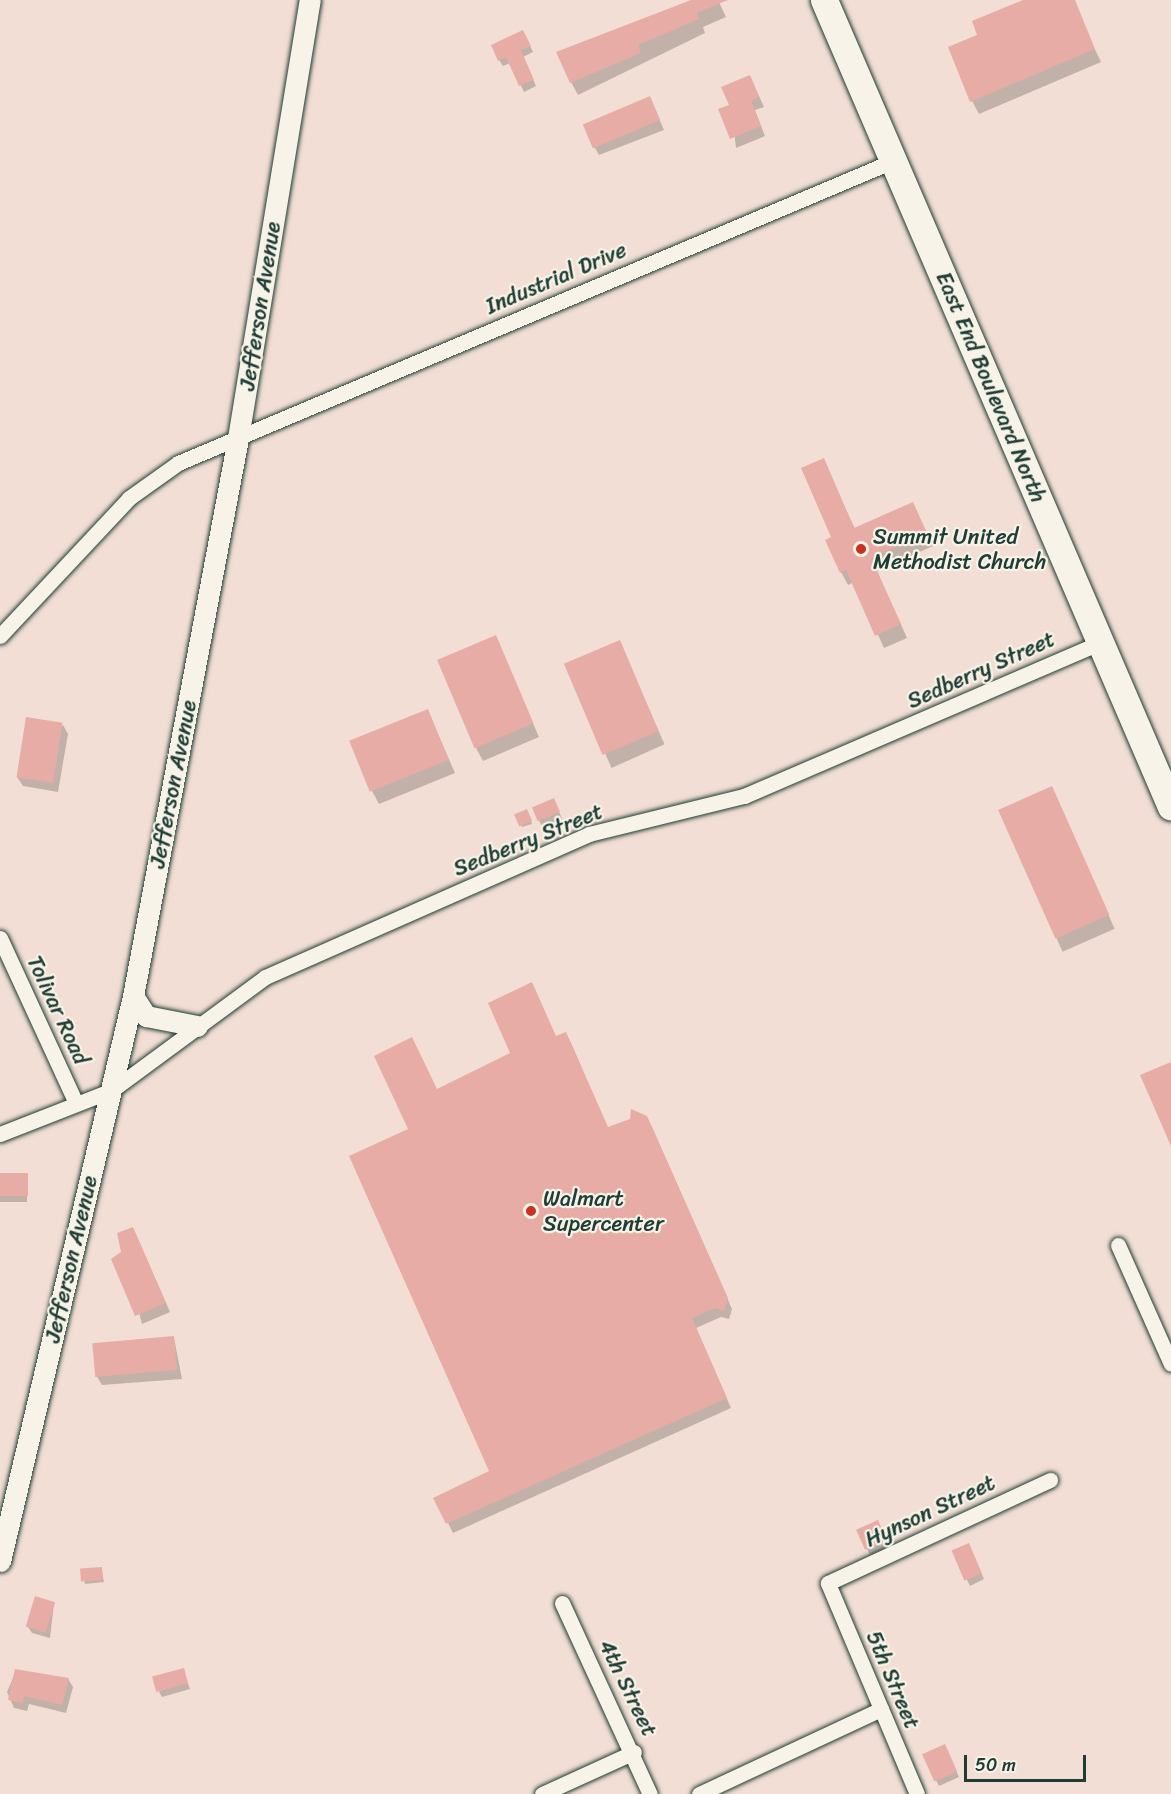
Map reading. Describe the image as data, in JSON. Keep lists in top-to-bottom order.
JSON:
{
  "streets": {
    "highway": ["East End Boulevard North"],
    "street": [
      "Industrial Drive",
      "Jefferson Avenue",
      "Sedberry Street",
      "Tolivar Road",
      "Hynson Street",
      "5th Street",
      "4th Street"
    ]
  },
  "crossings": [
    ["Industrial Drive", "Jefferson Avenue"],
    ["Industrial Drive", "East End Boulevard North"],
    ["Jefferson Avenue", "Sedberry Street"],
    ["East End Boulevard North", "Sedberry Street"],
    ["Sedberry Street", "Tolivar Road"],
    ["Hynson Street", "5th Street"]
  ],
  "places": ["Summit United Methodist Church", "Walmart Supercenter"],
  "scale_bar": "50 m"
}
